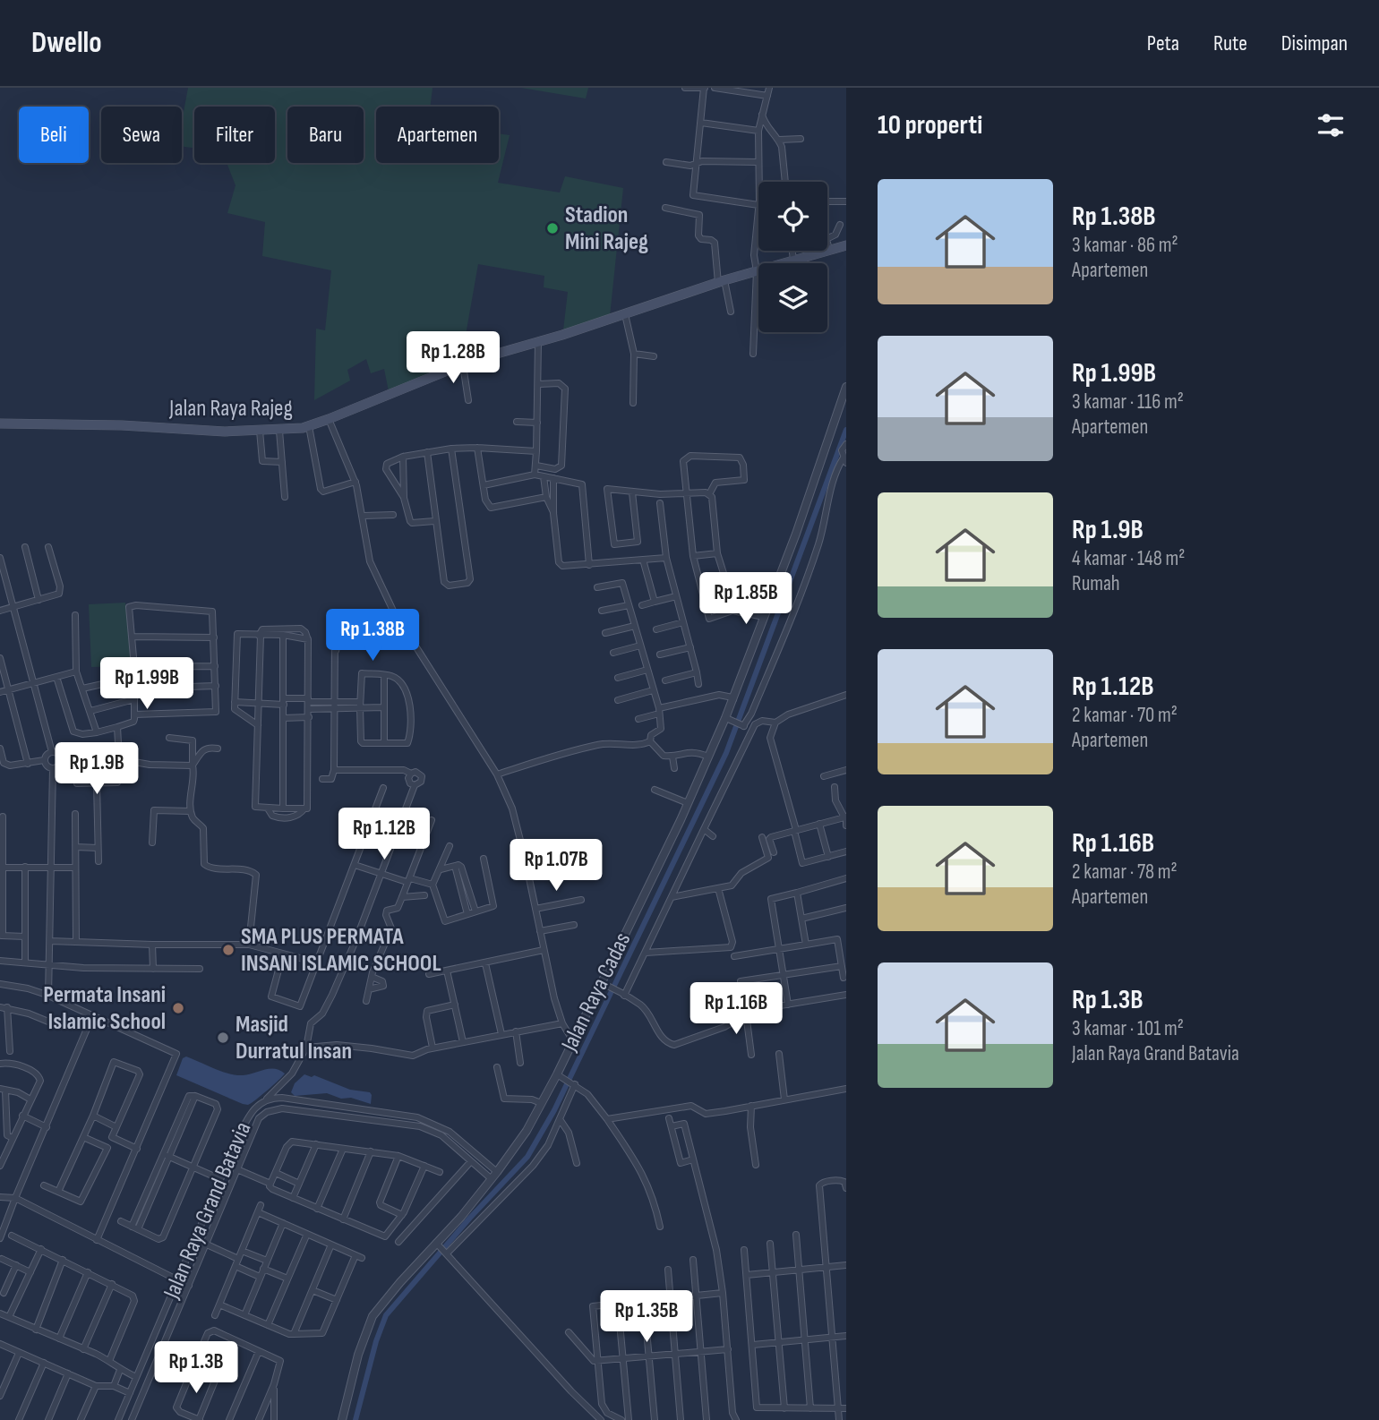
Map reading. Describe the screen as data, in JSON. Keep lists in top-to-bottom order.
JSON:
{
  "streets": {
    "main road": ["Jalan Raya Rajeg"],
    "street": ["Jalan Raya Cadas", "Jalan Raya Grand Batavia"]
  },
  "crossings": [
    ["Jalan Raya Cadas", "Jalan Raya Grand Batavia"]
  ],
  "places": [
    "Stadion Mini Rajeg",
    "SMA PLUS PERMATA INSANI ISLAMIC SCHOOL",
    "Permata Insani Islamic School",
    "Masjid Durratul Insan"
  ],
  "page": {
    "header": "Dwello",
    "nav": ["Peta", "Rute", "Disimpan"],
    "heading": "10 properti",
    "chip": [
      "Beli",
      "Sewa",
      "Filter",
      "Baru",
      "Apartemen"
    ],
    "list": [
      {
        "name": "Rp 1.38B",
        "note": "3 kamar · 86 m² · Apartemen"
      },
      {
        "name": "Rp 1.99B",
        "note": "3 kamar · 116 m² · Apartemen"
      },
      {
        "name": "Rp 1.9B",
        "note": "4 kamar · 148 m² · Rumah"
      },
      {
        "name": "Rp 1.12B",
        "note": "2 kamar · 70 m² · Apartemen"
      },
      {
        "name": "Rp 1.16B",
        "note": "2 kamar · 78 m² · Apartemen"
      },
      {
        "name": "Rp 1.3B",
        "note": "3 kamar · 101 m² · Jalan Raya Grand Batavia"
      }
    ],
    "price": [
      "Rp 1.28B",
      "Rp 1.85B",
      "Rp 1.38B",
      "Rp 1.99B",
      "Rp 1.9B",
      "Rp 1.12B",
      "Rp 1.07B",
      "Rp 1.16B",
      "Rp 1.35B",
      "Rp 1.3B"
    ]
  }
}
